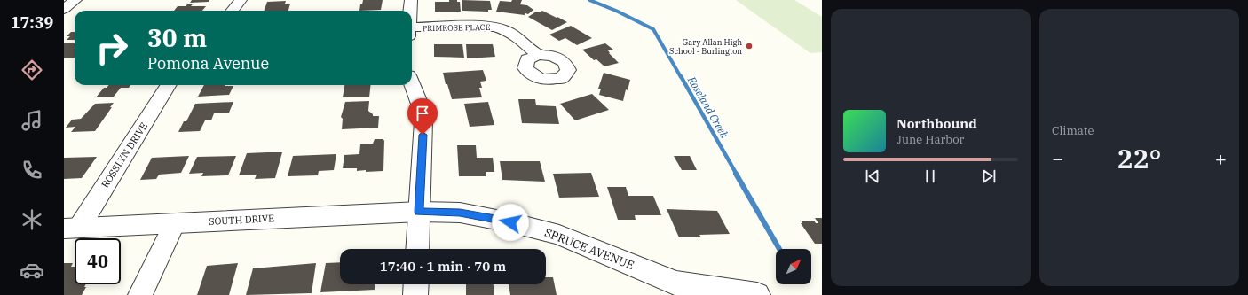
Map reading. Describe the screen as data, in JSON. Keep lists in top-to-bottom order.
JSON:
{
  "streets": {
    "street": [
      "PRIMROSE PLACE",
      "ROSSLYN DRIVE",
      "SOUTH DRIVE",
      "SPRUCE AVENUE"
    ]
  },
  "crossings": [
    ["ROSSLYN DRIVE", "SOUTH DRIVE"],
    ["SOUTH DRIVE", "SPRUCE AVENUE"]
  ],
  "water": ["Roseland Creek"],
  "places": ["Gary Allan High School - Burlington"],
  "north": "top right",
  "page": {
    "tabs": "17:39",
    "tile": "Climate",
    "turn": ["30 m", "Pomona Avenue"],
    "song": ["Northbound", "June Harbor"],
    "heat": ["−", "22°", "+"],
    "limit": "40",
    "trip": "17:40 · 1 min · 70 m"
  }
}
